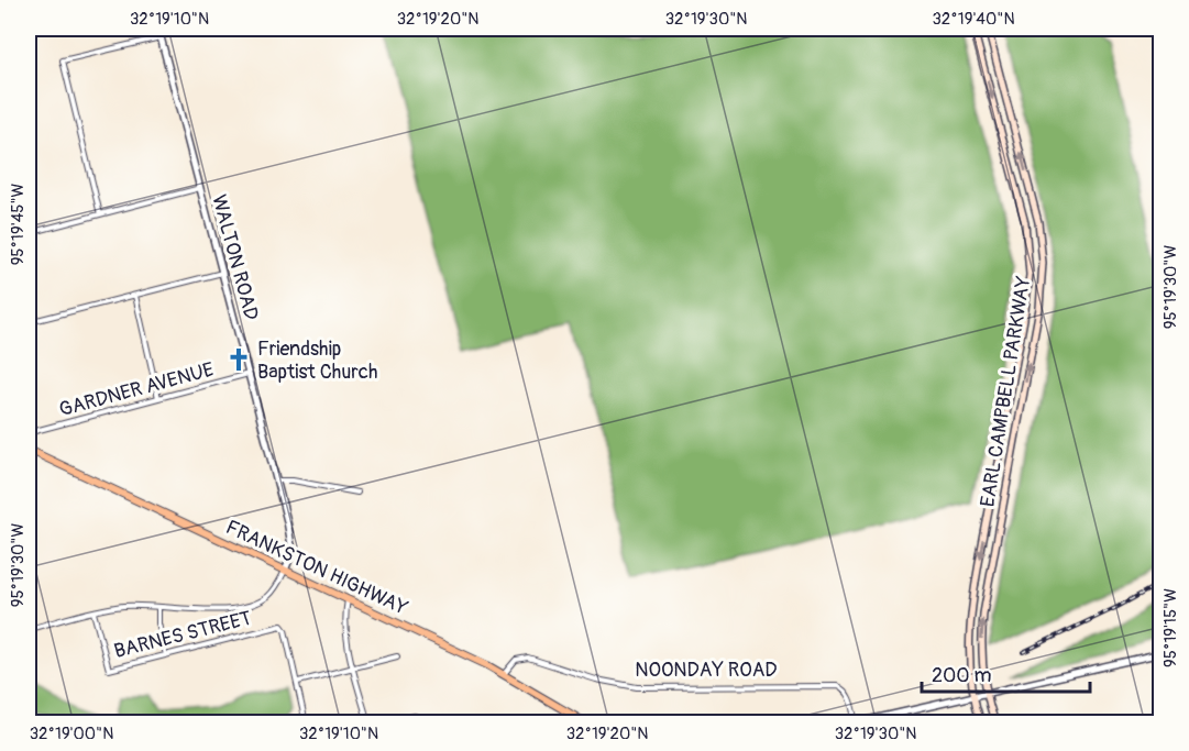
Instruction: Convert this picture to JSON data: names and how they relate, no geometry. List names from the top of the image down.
{
  "streets": {
    "main road": ["EARL CAMPBELL PARKWAY", "FRANKSTON HIGHWAY"],
    "street": [
      "WALTON ROAD",
      "GARDNER AVENUE",
      "BARNES STREET",
      "NOONDAY ROAD"
    ]
  },
  "crossings": [
    ["WALTON ROAD", "GARDNER AVENUE"],
    ["WALTON ROAD", "FRANKSTON HIGHWAY"],
    ["EARL CAMPBELL PARKWAY", "NOONDAY ROAD"],
    ["FRANKSTON HIGHWAY", "NOONDAY ROAD"]
  ],
  "places": {
    "church": ["Friendship Baptist Church"]
  },
  "scale_bar": "200 m",
  "coordinates": [
    "32°19'10\"N",
    "32°19'20\"N",
    "32°19'30\"N",
    "32°19'40\"N",
    "95°19'45\"W",
    "95°19'30\"W",
    "95°19'15\"W",
    "32°19'00\"N"
  ]
}
